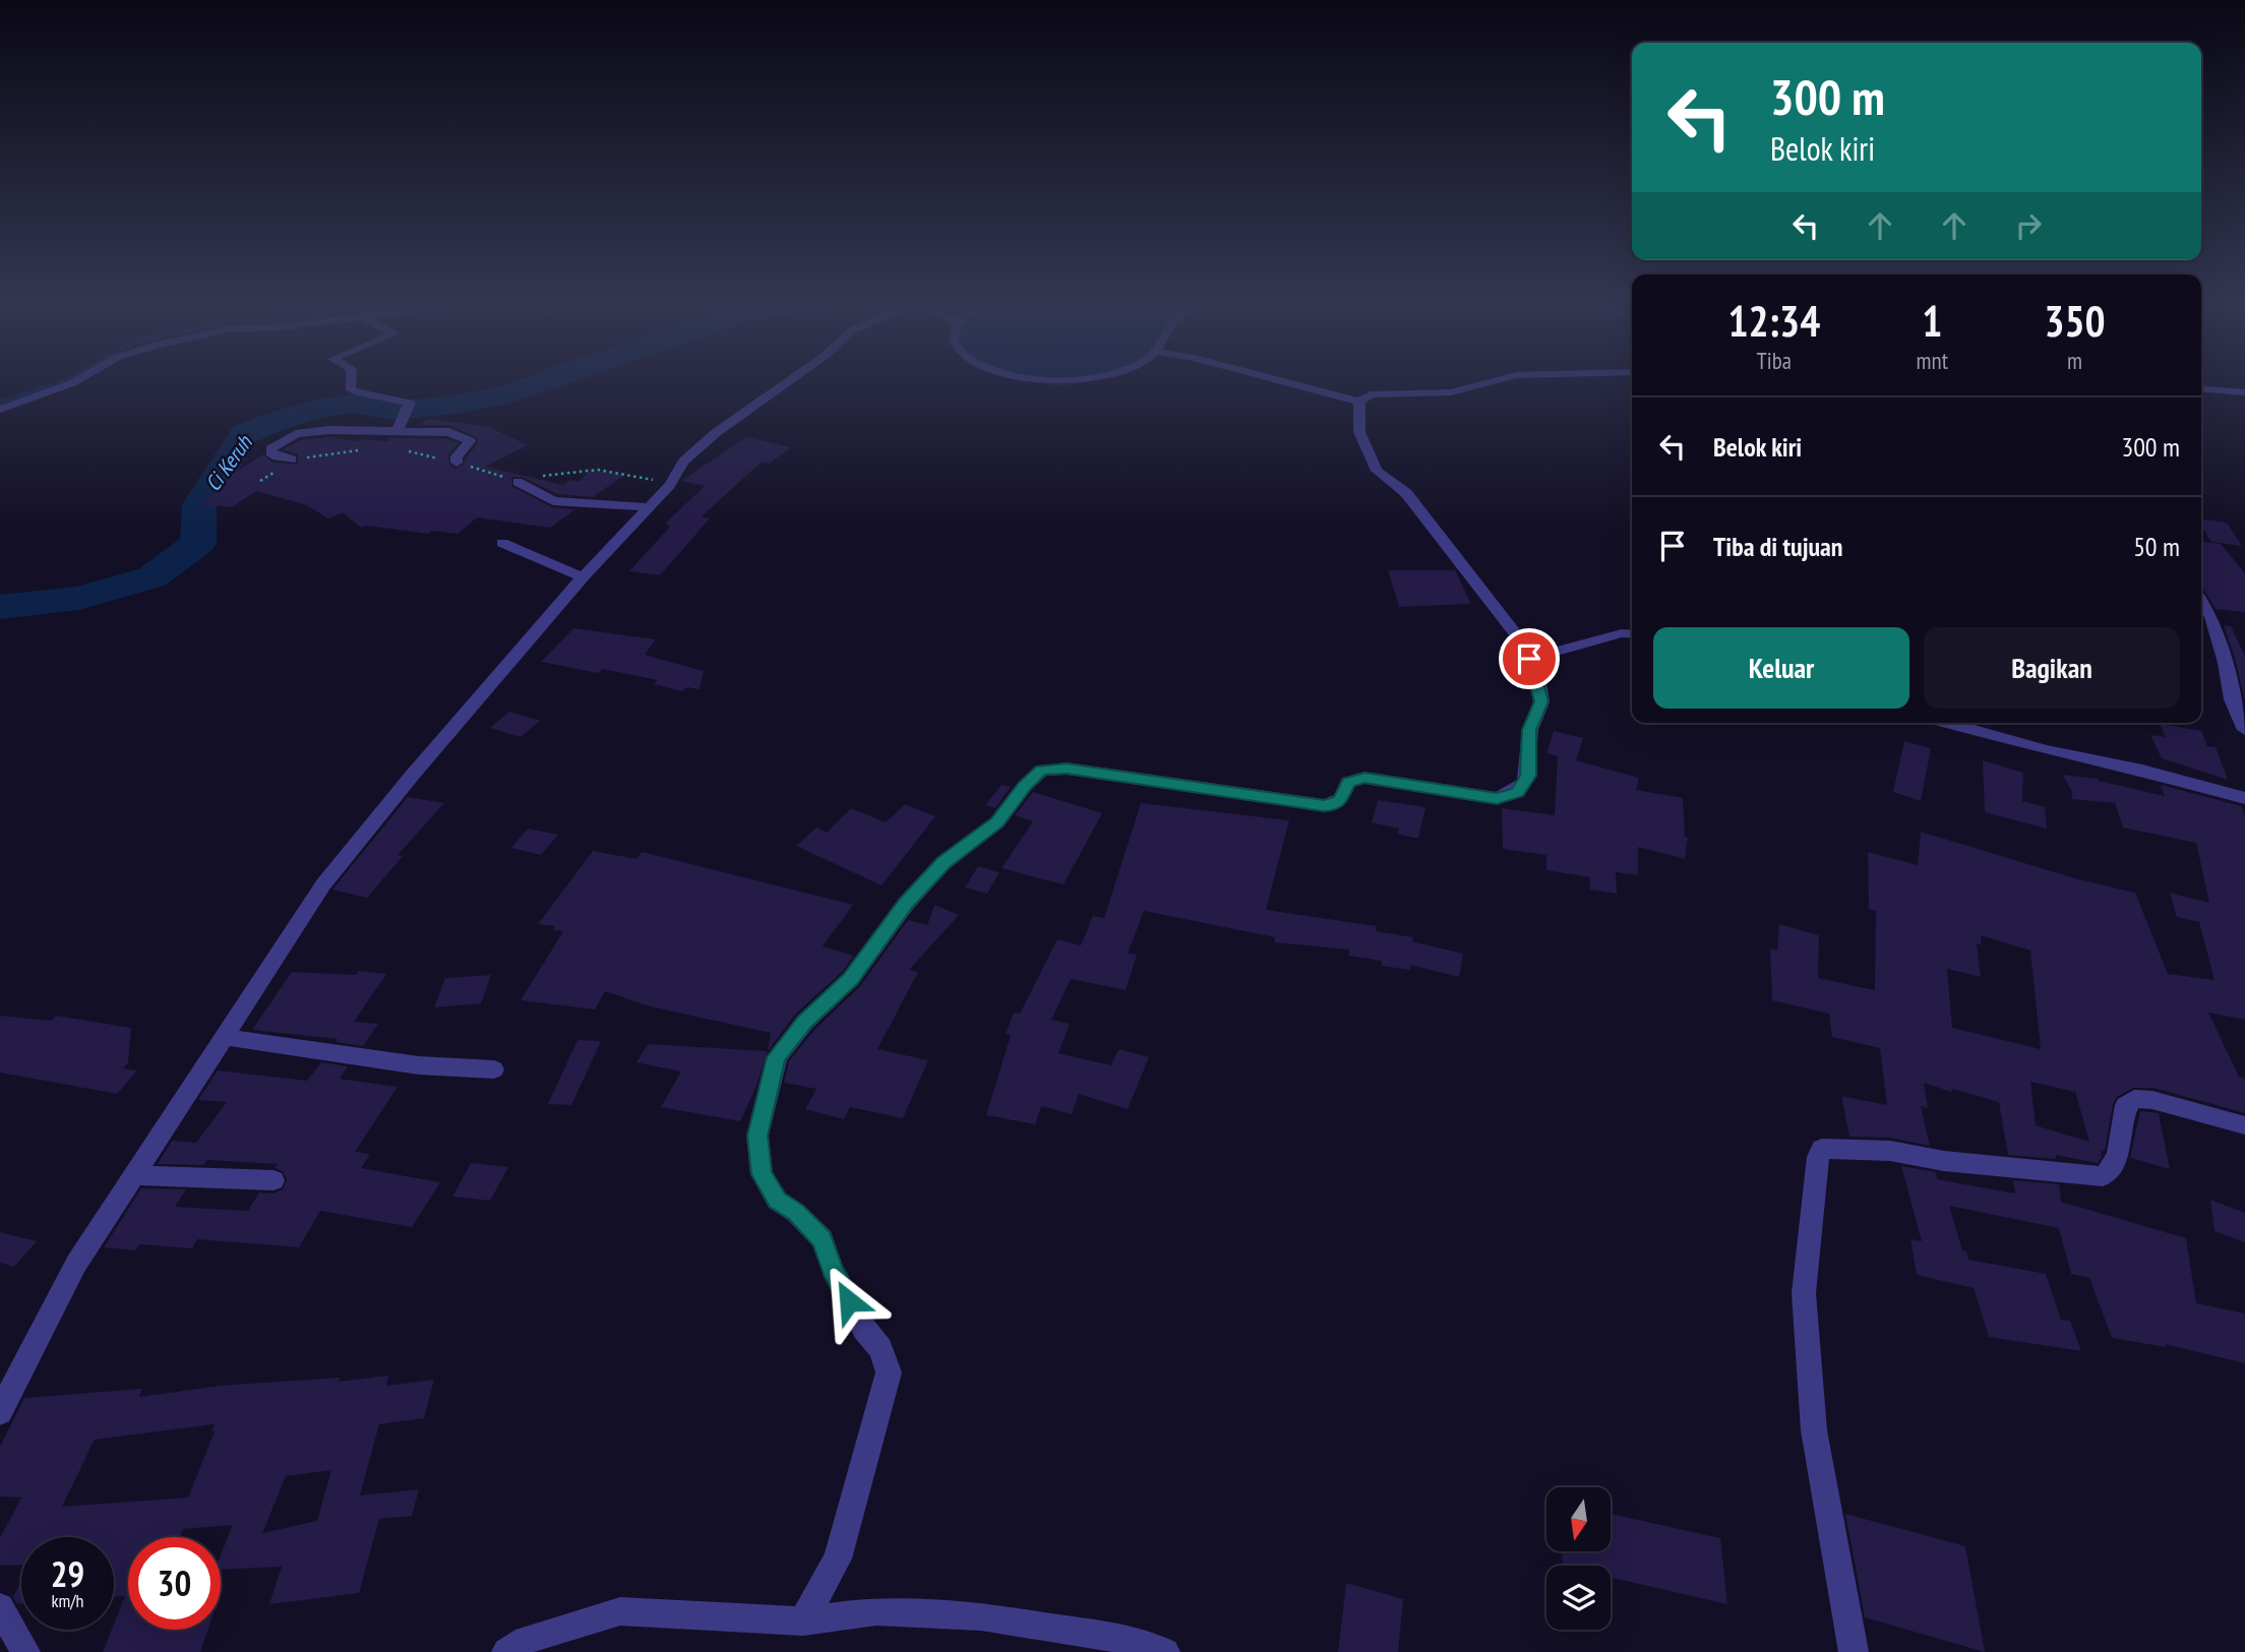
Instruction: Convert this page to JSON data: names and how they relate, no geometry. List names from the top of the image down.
{
  "water": ["Ci Keruh"],
  "north": "bottom",
  "page": {
    "turn": ["300 m", "Belok kiri"],
    "eta": [
      "12:34",
      "Tiba",
      "1",
      "mnt",
      "350",
      "m"
    ],
    "list": [
      {
        "name": "Belok kiri",
        "value": "300 m"
      },
      {
        "name": "Tiba di tujuan",
        "value": "50 m"
      }
    ],
    "buttons": ["Keluar", "Bagikan"],
    "speed": "29 km/h",
    "limit": "30"
  }
}
